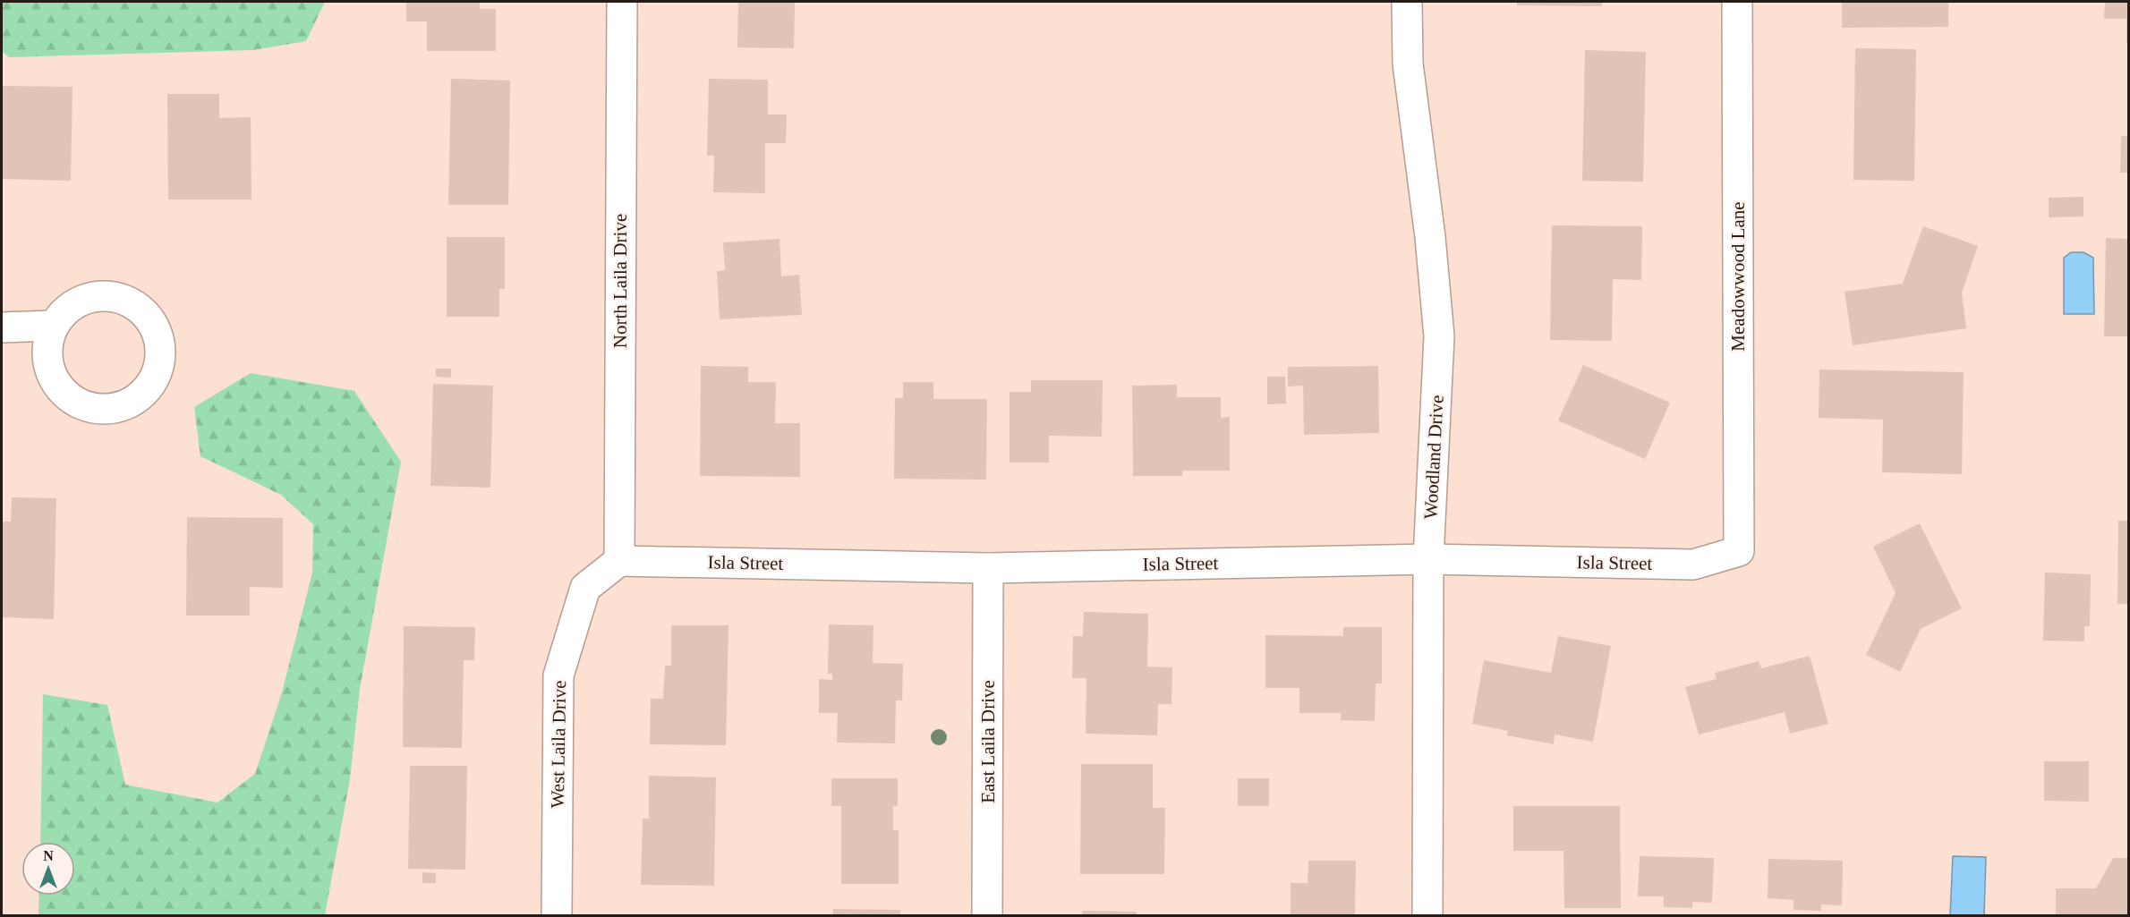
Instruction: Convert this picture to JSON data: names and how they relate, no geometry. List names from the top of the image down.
{
  "streets": {
    "street": [
      "Meadowwood Lane",
      "North Laila Drive",
      "Woodland Drive",
      "Isla Street",
      "East Laila Drive",
      "West Laila Drive"
    ]
  },
  "crossings": [
    ["Meadowwood Lane", "Isla Street"],
    ["North Laila Drive", "Isla Street"],
    ["North Laila Drive", "West Laila Drive"],
    ["Woodland Drive", "Isla Street"],
    ["Isla Street", "East Laila Drive"],
    ["Isla Street", "West Laila Drive"]
  ],
  "north": "top"
}
